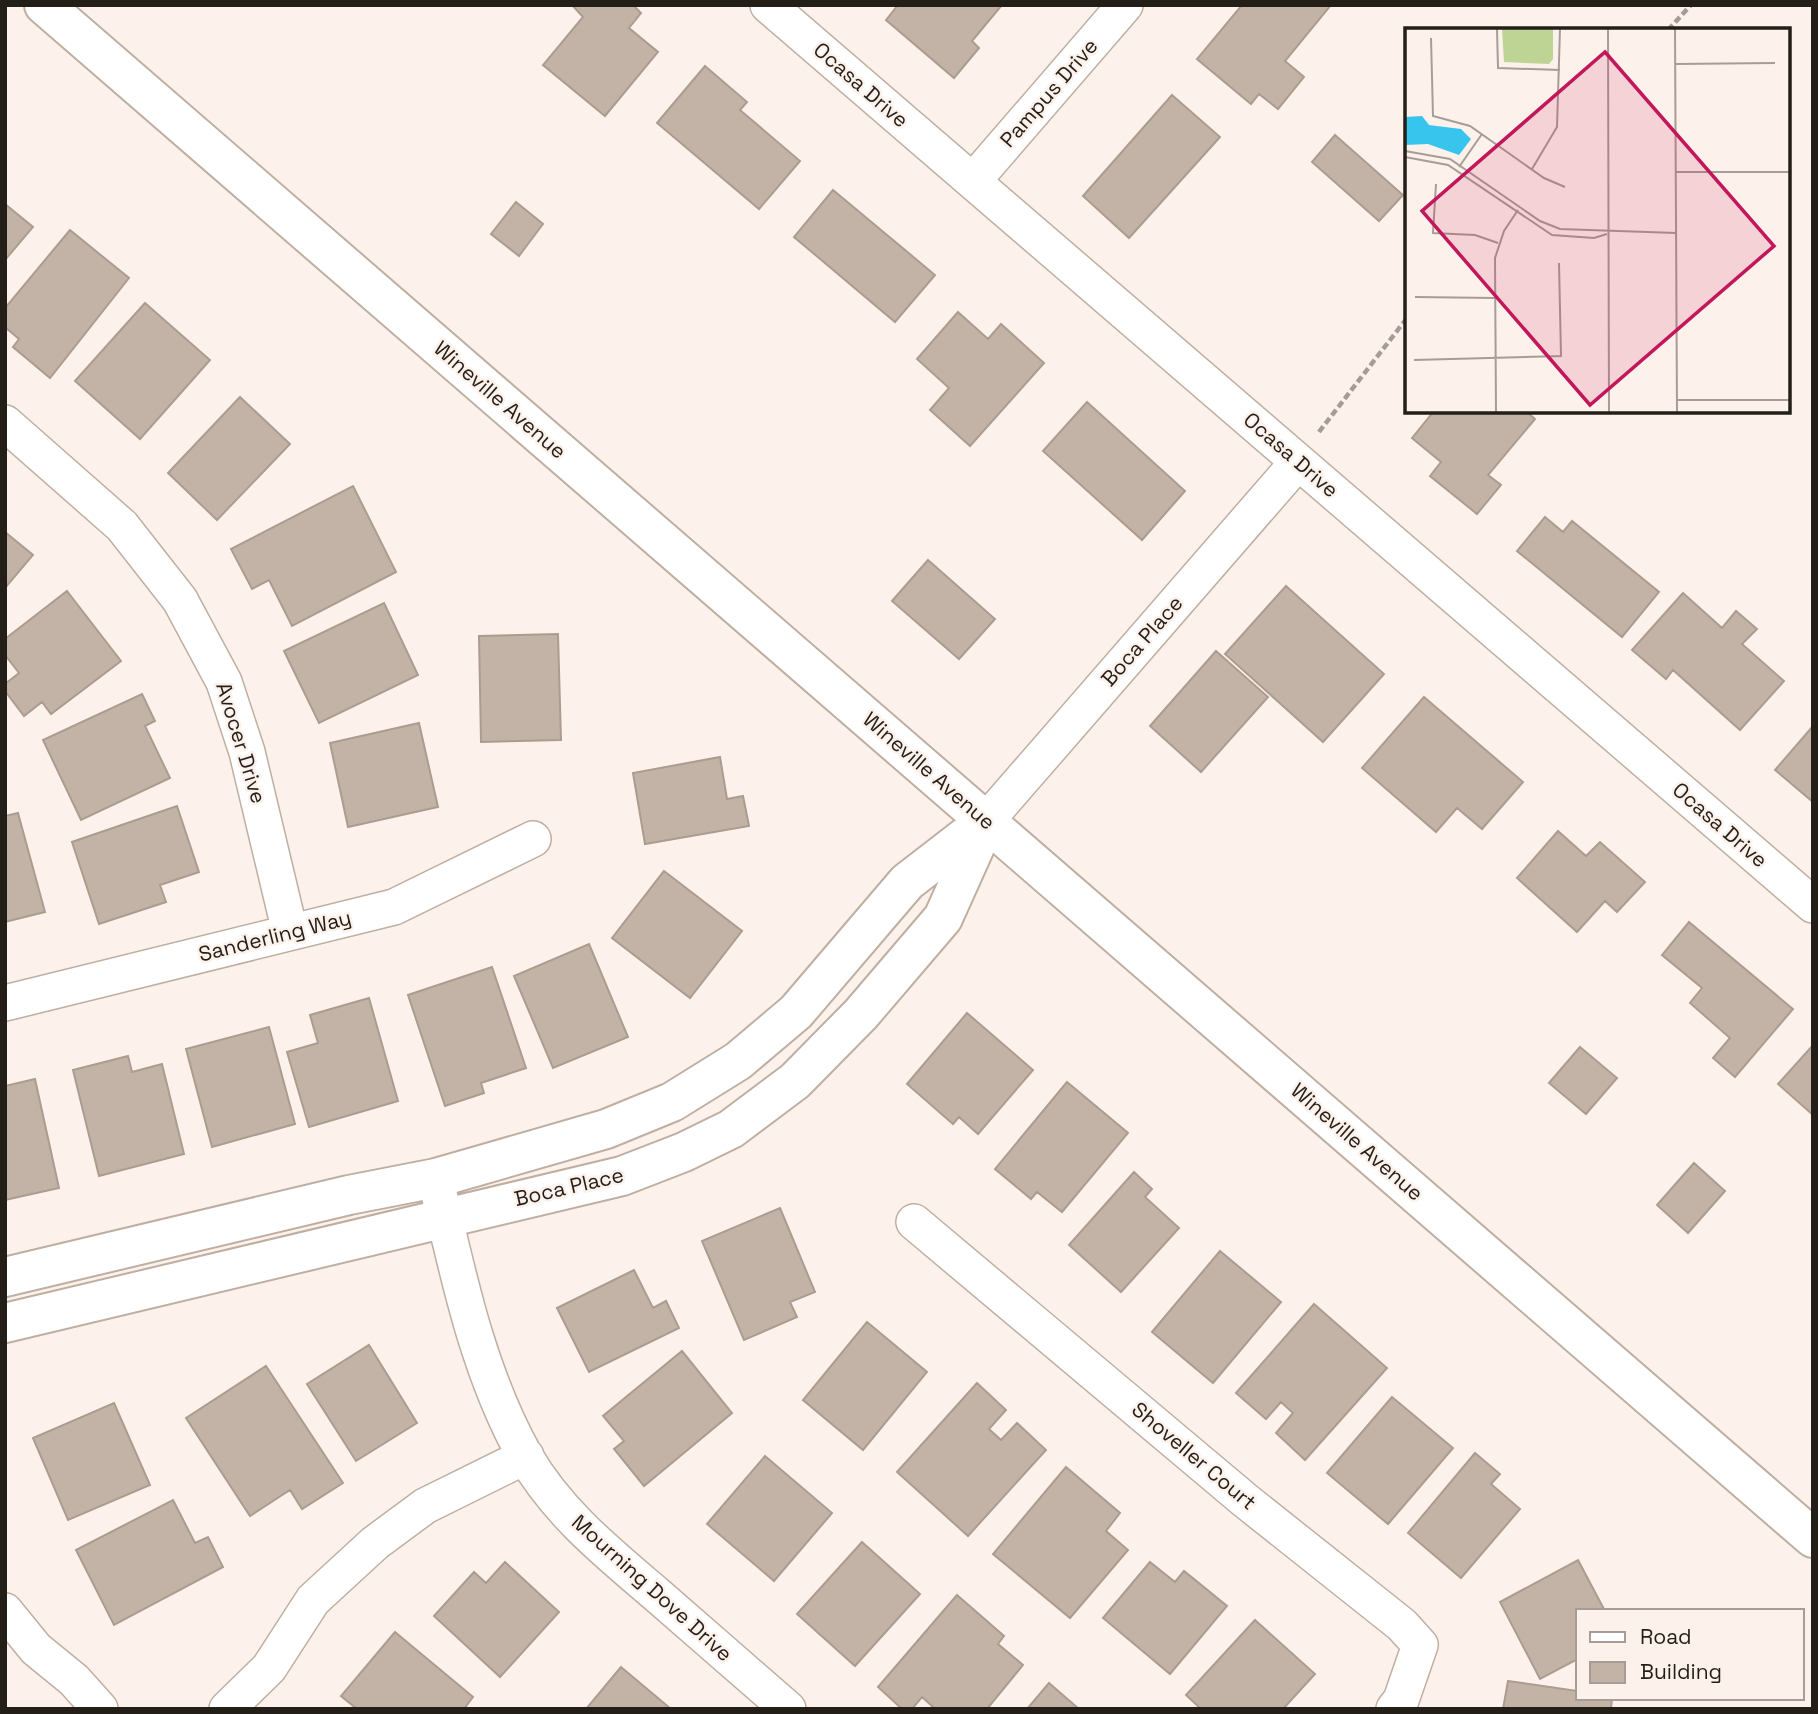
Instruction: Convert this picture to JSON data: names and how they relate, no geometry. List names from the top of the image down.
{
  "streets": {
    "main road": ["Wineville Avenue", "Boca Place"],
    "street": [
      "Ocasa Drive",
      "Pampus Drive",
      "Avocer Drive",
      "Sanderling Way",
      "Shoveller Court",
      "Mourning Dove Drive"
    ]
  },
  "crossings": [
    ["Ocasa Drive", "Pampus Drive"],
    ["Ocasa Drive", "Boca Place"],
    ["Wineville Avenue", "Boca Place"],
    ["Boca Place", "Mourning Dove Drive"],
    ["Avocer Drive", "Sanderling Way"]
  ],
  "legend": ["Road", "Building"]
}
